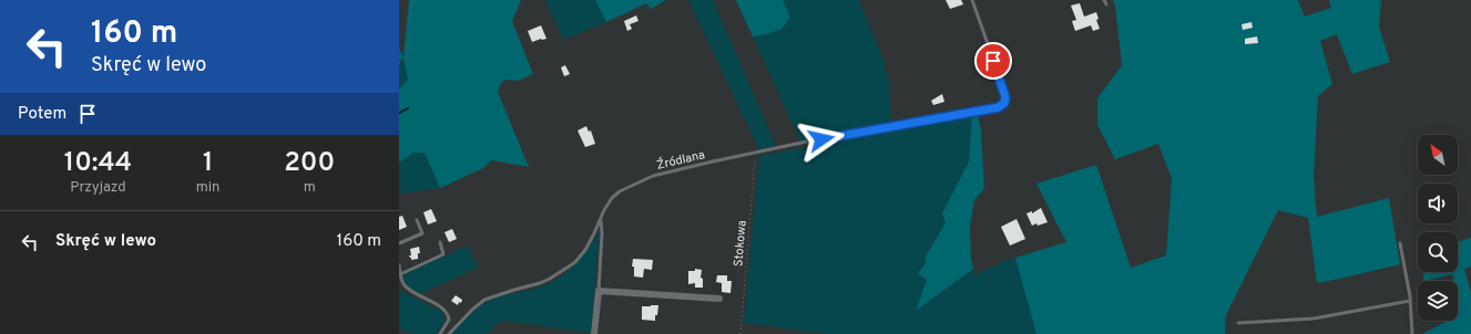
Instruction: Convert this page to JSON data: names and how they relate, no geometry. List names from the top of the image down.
{
  "streets": {
    "lane": ["Źródlana"],
    "path": ["Stokowa"]
  },
  "crossings": [
    ["Źródlana", "Stokowa"]
  ],
  "north": "top left",
  "page": {
    "turn": ["160 m", "Skręć w lewo"],
    "then": "Potem",
    "eta": [
      "10:44",
      "Przyjazd",
      "1",
      "min",
      "200",
      "m"
    ],
    "list": [
      {
        "name": "Skręć w lewo",
        "value": "160 m"
      }
    ]
  }
}
